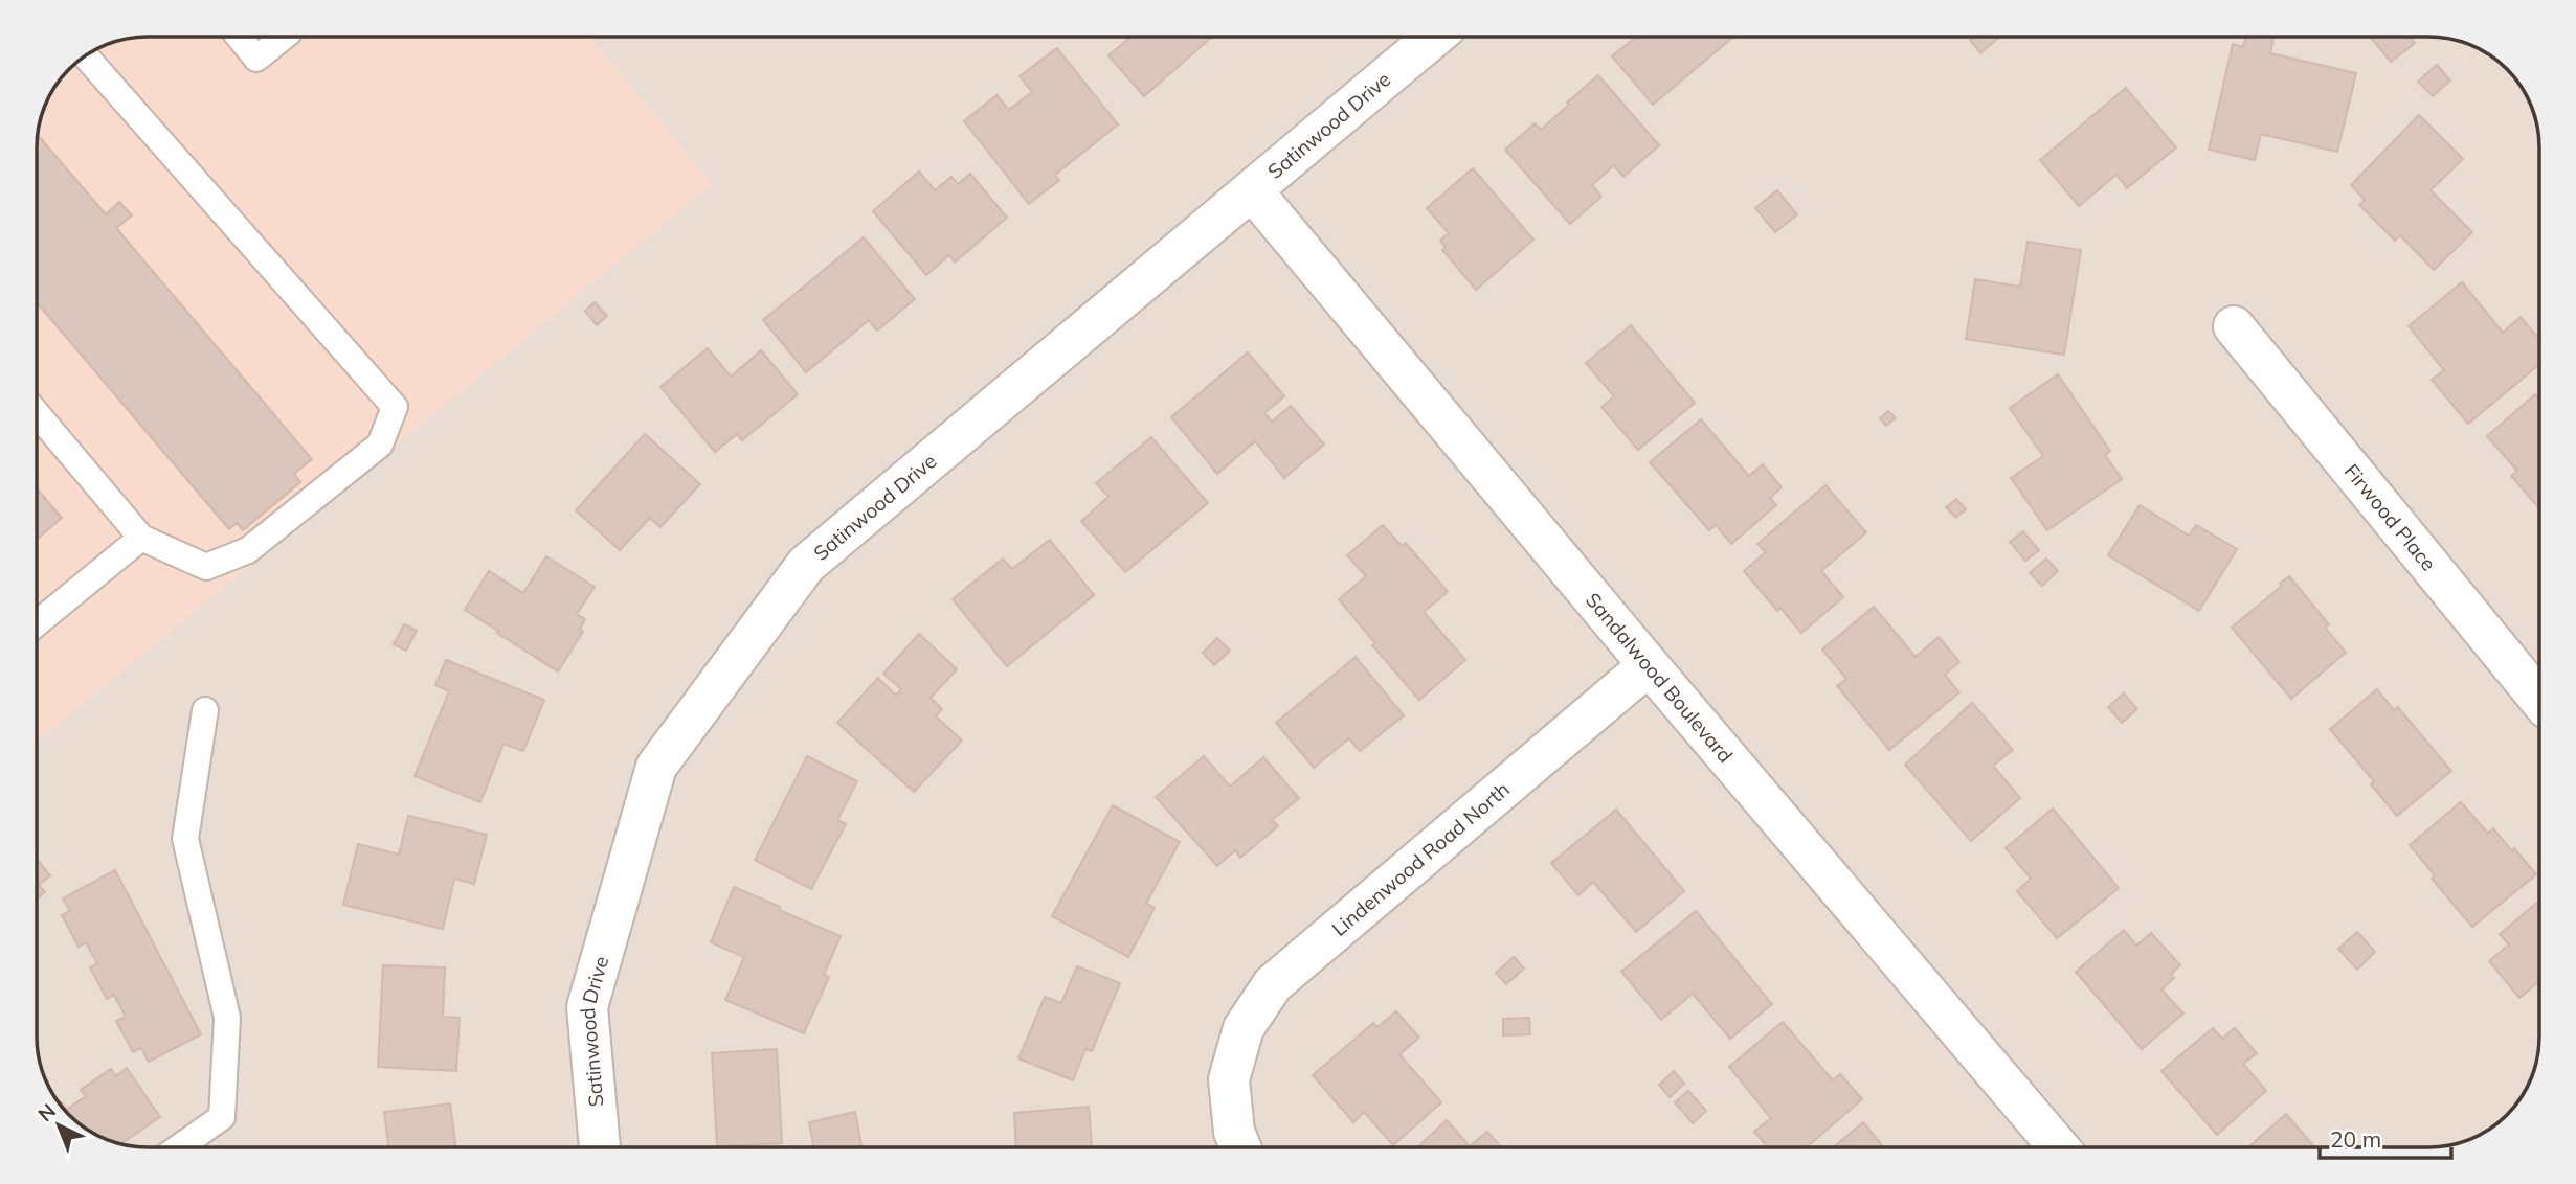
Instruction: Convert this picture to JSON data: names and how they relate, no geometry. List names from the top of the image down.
{
  "streets": {
    "street": [
      "Satinwood Drive",
      "Firwood Place",
      "Sandalwood Boulevard",
      "Lindenwood Road North"
    ]
  },
  "crossings": [
    ["Satinwood Drive", "Sandalwood Boulevard"],
    ["Sandalwood Boulevard", "Lindenwood Road North"]
  ],
  "scale_bar": "20 m",
  "north": "top left"
}
